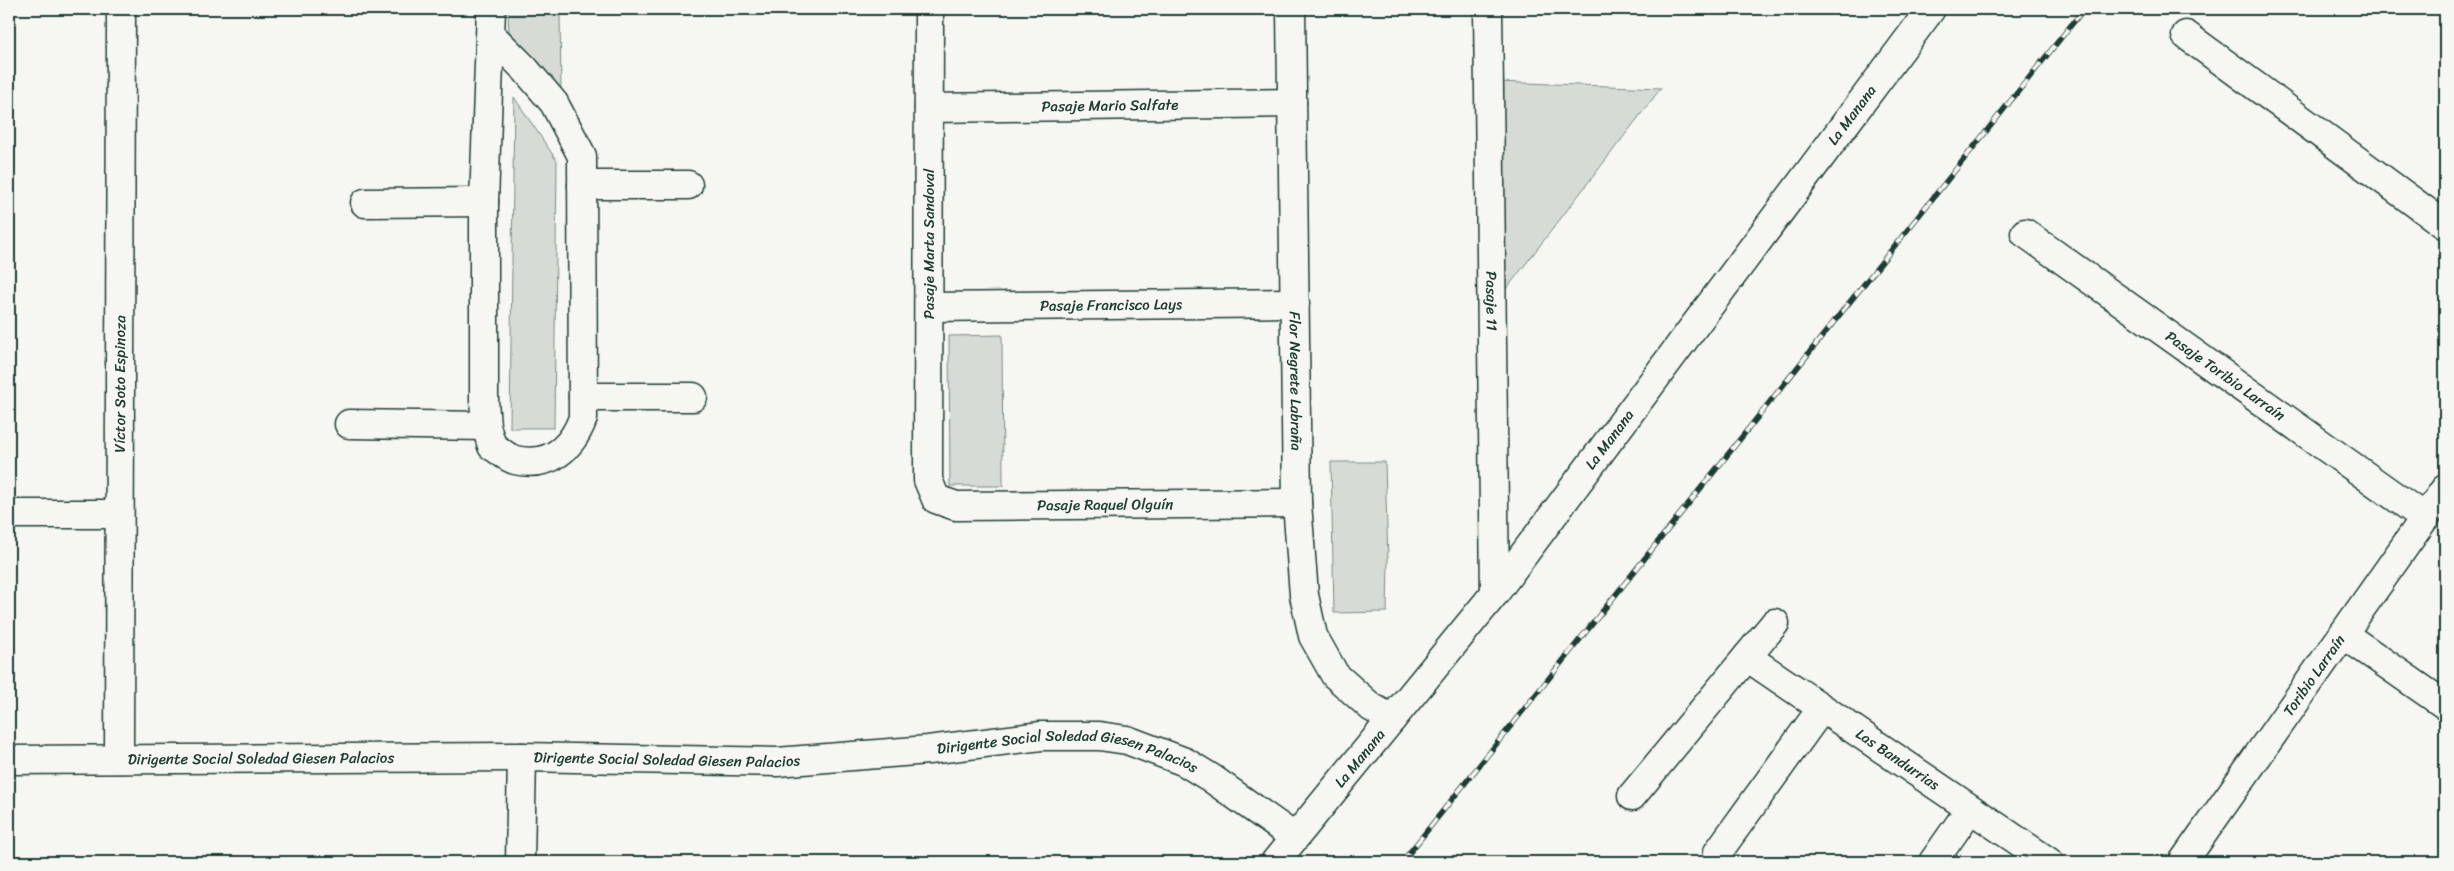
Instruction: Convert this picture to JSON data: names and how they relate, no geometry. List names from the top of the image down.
{
  "streets": {
    "street": [
      "Pasaje Mario Salfate",
      "La Manana",
      "Pasaje Marta Sandoval",
      "Pasaje 11",
      "Pasaje Francisco Lays",
      "Pasaje Toribio Larraín",
      "Flor Negrete Labraña",
      "Víctor Soto Espinoza",
      "Pasaje Raquel Olguín",
      "Toribio Larraín",
      "Dirigente Social Soledad Giesen Palacios",
      "Las Bandurrias"
    ]
  },
  "crossings": [
    ["Pasaje Mario Salfate", "Pasaje Marta Sandoval"],
    ["Pasaje Mario Salfate", "Flor Negrete Labraña"],
    ["La Manana", "Pasaje 11"],
    ["La Manana", "Flor Negrete Labraña"],
    ["La Manana", "Dirigente Social Soledad Giesen Palacios"],
    ["Pasaje Marta Sandoval", "Pasaje Francisco Lays"],
    ["Pasaje Marta Sandoval", "Pasaje Raquel Olguín"],
    ["Pasaje Francisco Lays", "Flor Negrete Labraña"],
    ["Pasaje Toribio Larraín", "Toribio Larraín"],
    ["Flor Negrete Labraña", "Pasaje Raquel Olguín"],
    ["Víctor Soto Espinoza", "Dirigente Social Soledad Giesen Palacios"]
  ]
}
